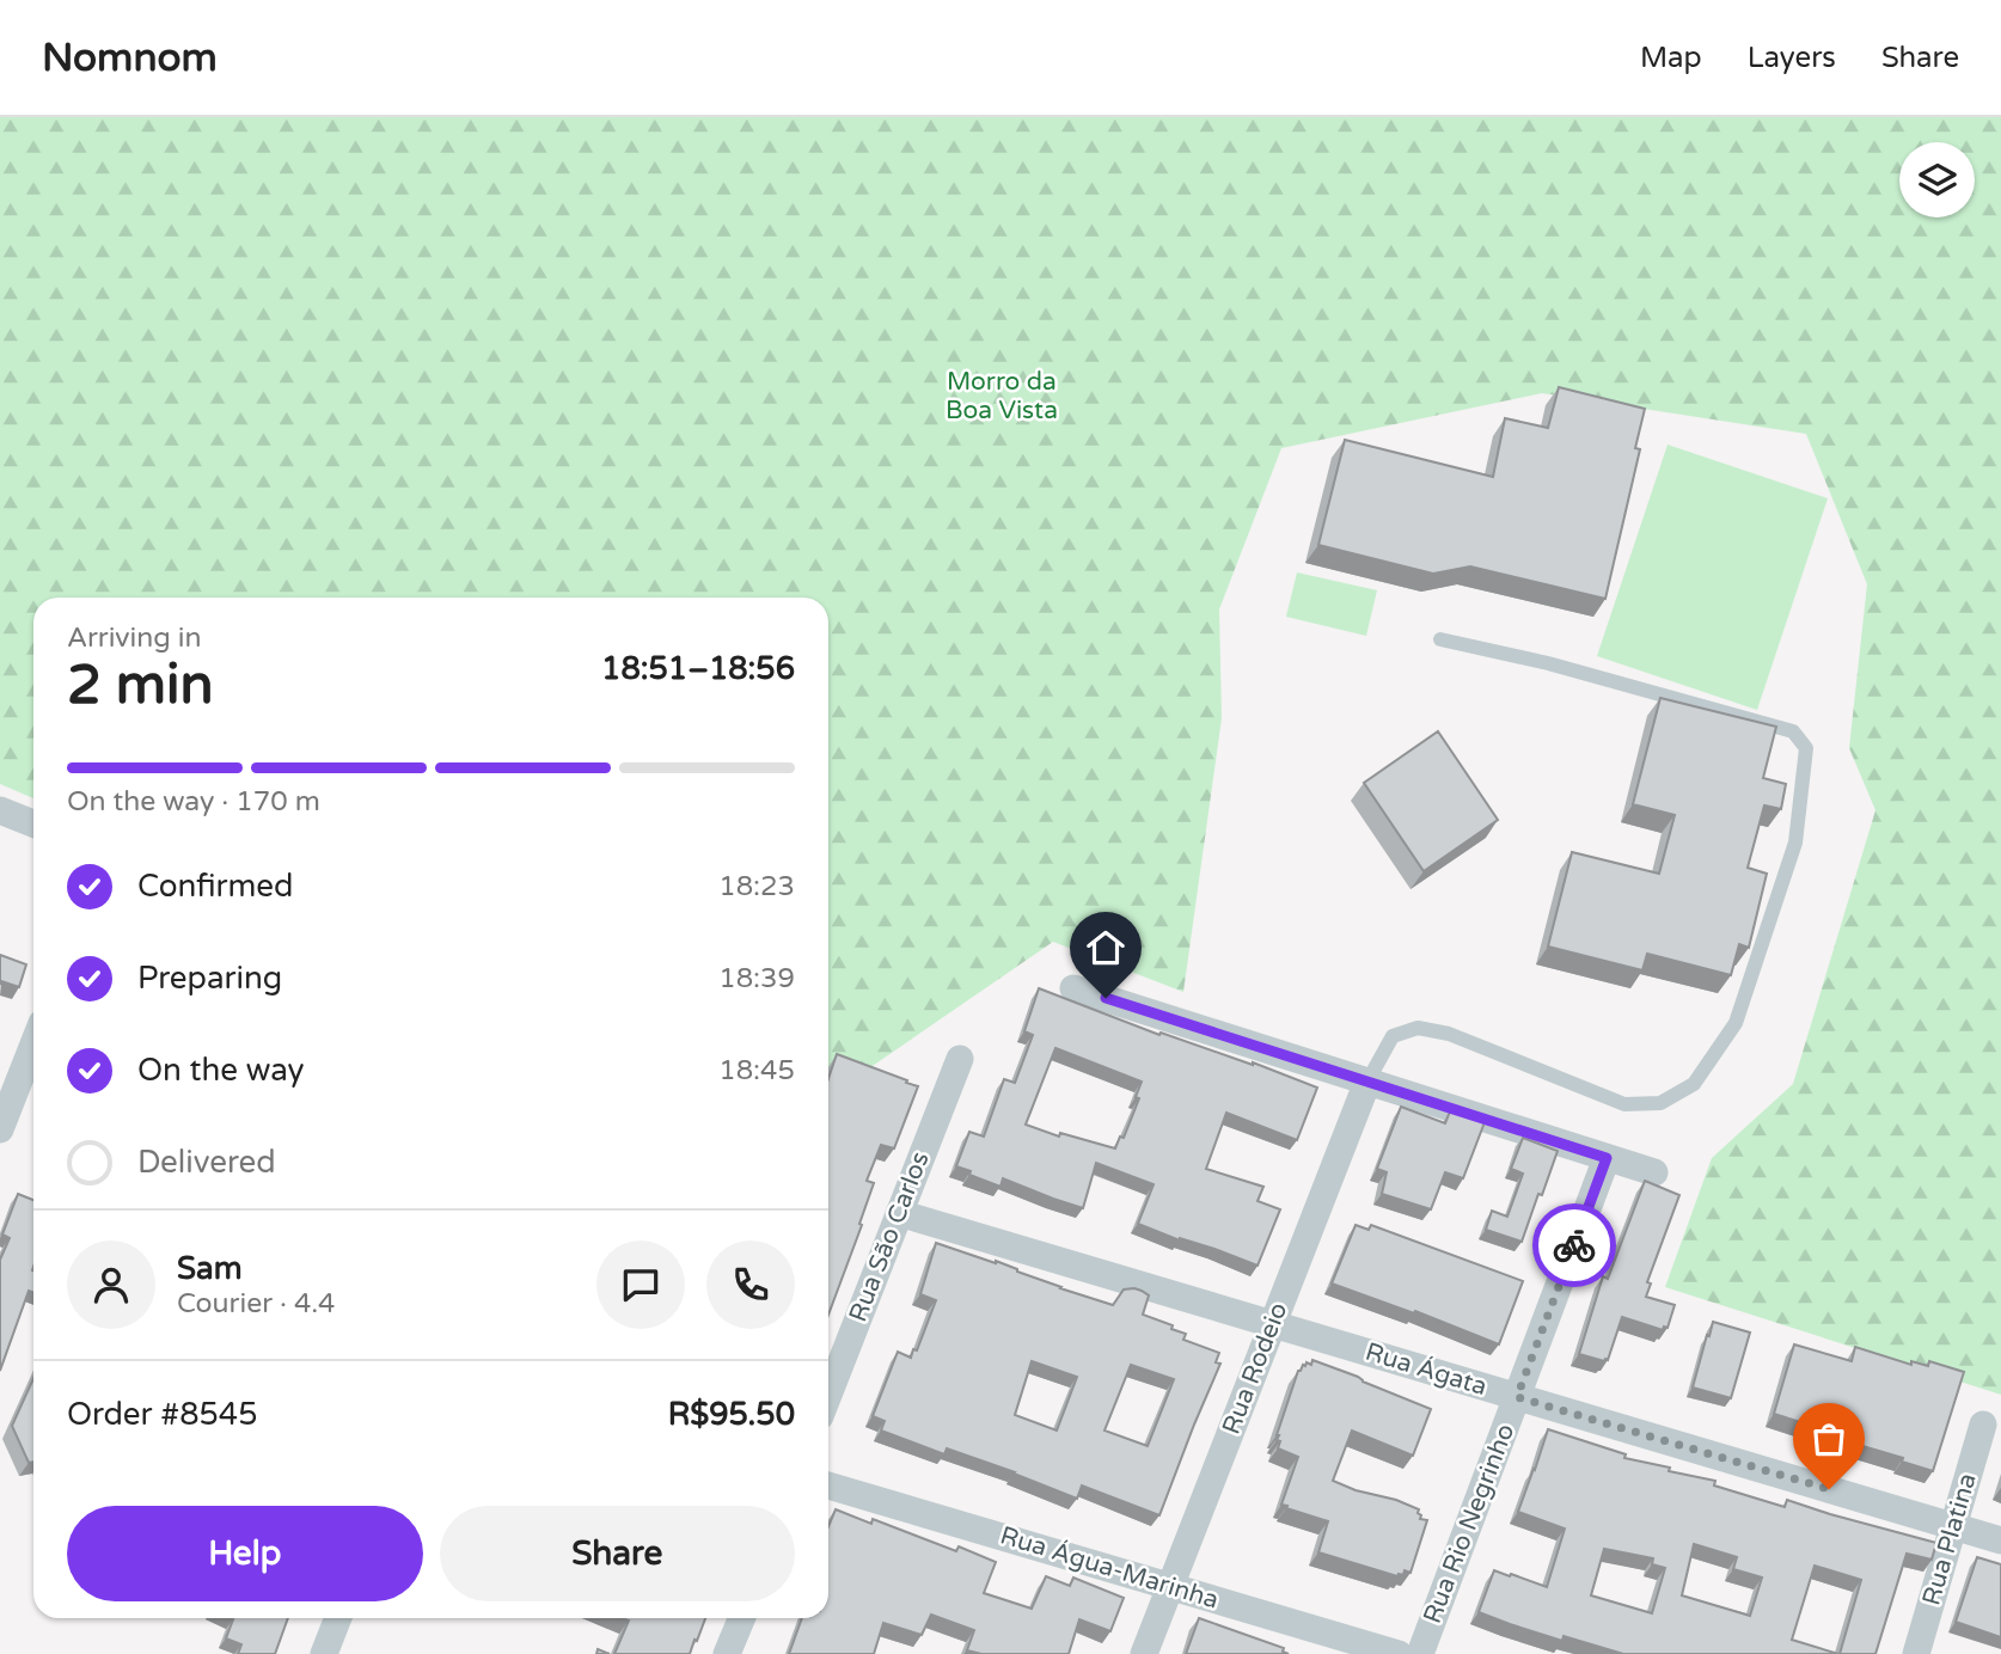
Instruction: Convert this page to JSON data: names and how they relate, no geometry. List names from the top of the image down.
{
  "streets": {
    "street": [
      "Rua São Carlos",
      "Rua Rodeio",
      "Rua Ágata",
      "Rua Rio Negrinho",
      "Rua Platina",
      "Rua Água-Marinha"
    ]
  },
  "crossings": [
    ["Rua São Carlos", "Rua Ágata"],
    ["Rua Rodeio", "Rua Ágata"],
    ["Rua Rodeio", "Rua Água-Marinha"],
    ["Rua Ágata", "Rua Rio Negrinho"],
    ["Rua Ágata", "Rua Platina"]
  ],
  "parks": ["Morro da Boa Vista"],
  "page": {
    "header": "Nomnom",
    "nav": ["Map", "Layers", "Share"],
    "heading": ["2 min", "Arriving in", "18:51–18:56"],
    "panel": [
      "Sam",
      "Courier · 4.4",
      "Order #8545",
      "R$95.50"
    ],
    "bar": "On the way · 170 m",
    "list": [
      ["Confirmed", "18:23"],
      ["Preparing", "18:39"],
      ["On the way", "18:45"],
      "Delivered"
    ],
    "buttons": ["Help", "Share"]
  }
}
